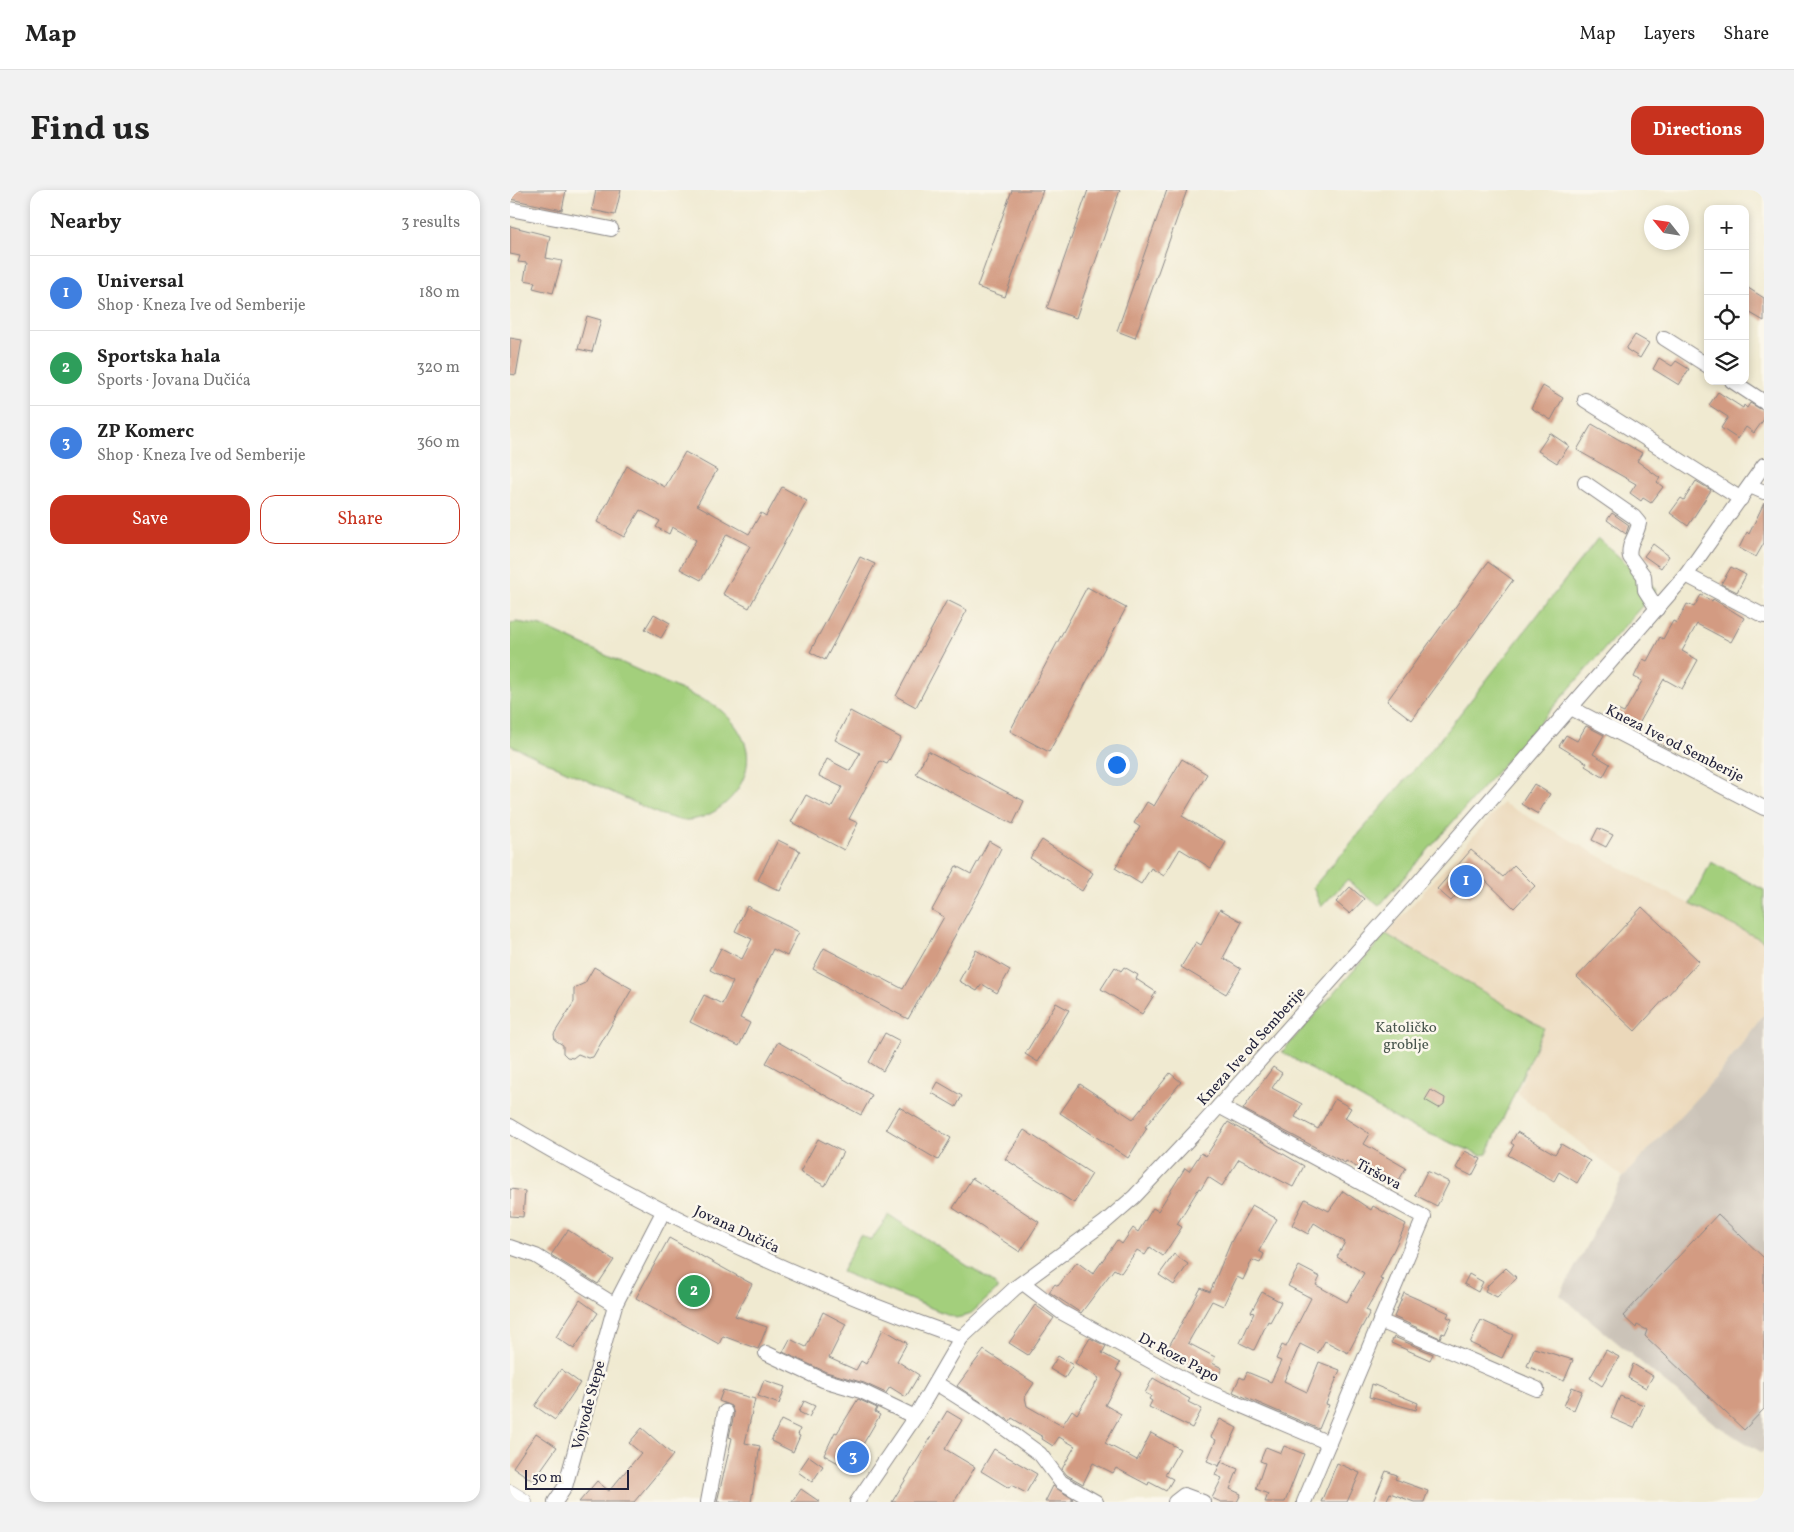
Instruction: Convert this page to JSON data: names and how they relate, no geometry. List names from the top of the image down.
{
  "streets": {
    "street": [
      "Kneza Ive od Semberije",
      "Tiršova",
      "Jovana Dučića",
      "Dr Roze Papo",
      "Vojvode Stepe"
    ]
  },
  "crossings": [
    ["Kneza Ive od Semberije", "Tiršova"],
    ["Kneza Ive od Semberije", "Jovana Dučića"],
    ["Kneza Ive od Semberije", "Dr Roze Papo"],
    ["Tiršova", "Dr Roze Papo"],
    ["Jovana Dučića", "Vojvode Stepe"]
  ],
  "parks": ["Katoličko groblje"],
  "scale_bar": "50 m",
  "north": "top left",
  "page": {
    "header": "Map",
    "nav": ["Map", "Layers", "Share"],
    "title": "Find us",
    "buttons": [
      "Directions",
      ["Save", "Share"]
    ],
    "heading": ["Nearby", "3 results"],
    "map_buttons": ["+", "−"],
    "list": [
      {
        "mark": "1",
        "name": "Universal",
        "note": "Shop · Kneza Ive od Semberije",
        "value": "180 m"
      },
      {
        "mark": "2",
        "name": "Sportska hala",
        "note": "Sports · Jovana Dučića",
        "value": "320 m"
      },
      {
        "mark": "3",
        "name": "ZP Komerc",
        "note": "Shop · Kneza Ive od Semberije",
        "value": "360 m"
      }
    ],
    "pins": ["1", "2", "3"],
    "scale": "50 m"
  }
}
